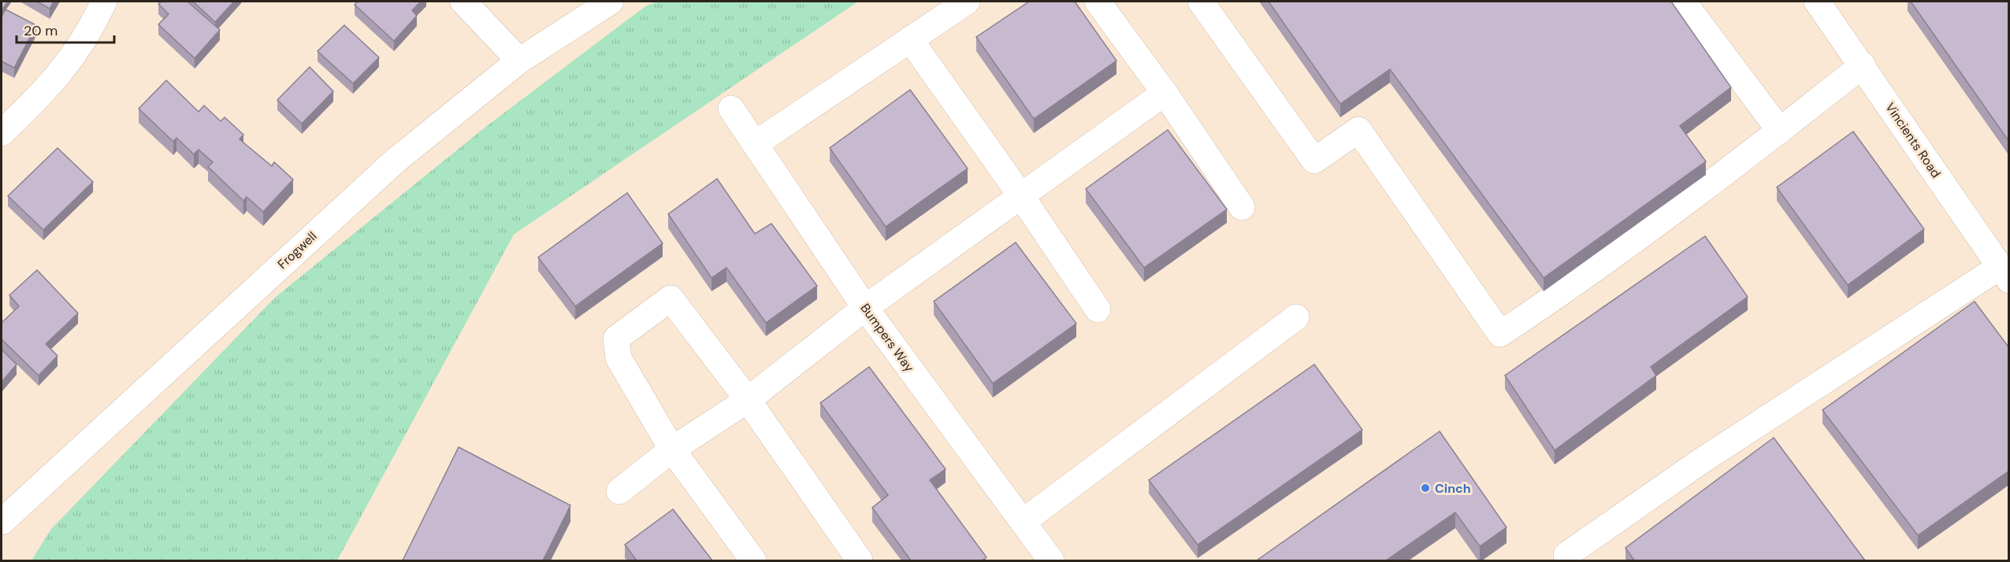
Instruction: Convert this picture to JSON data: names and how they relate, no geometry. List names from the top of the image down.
{
  "streets": {
    "street": ["Vincients Road", "Frogwell", "Bumpers Way"]
  },
  "places": ["Cinch"],
  "scale_bar": "20 m"
}
